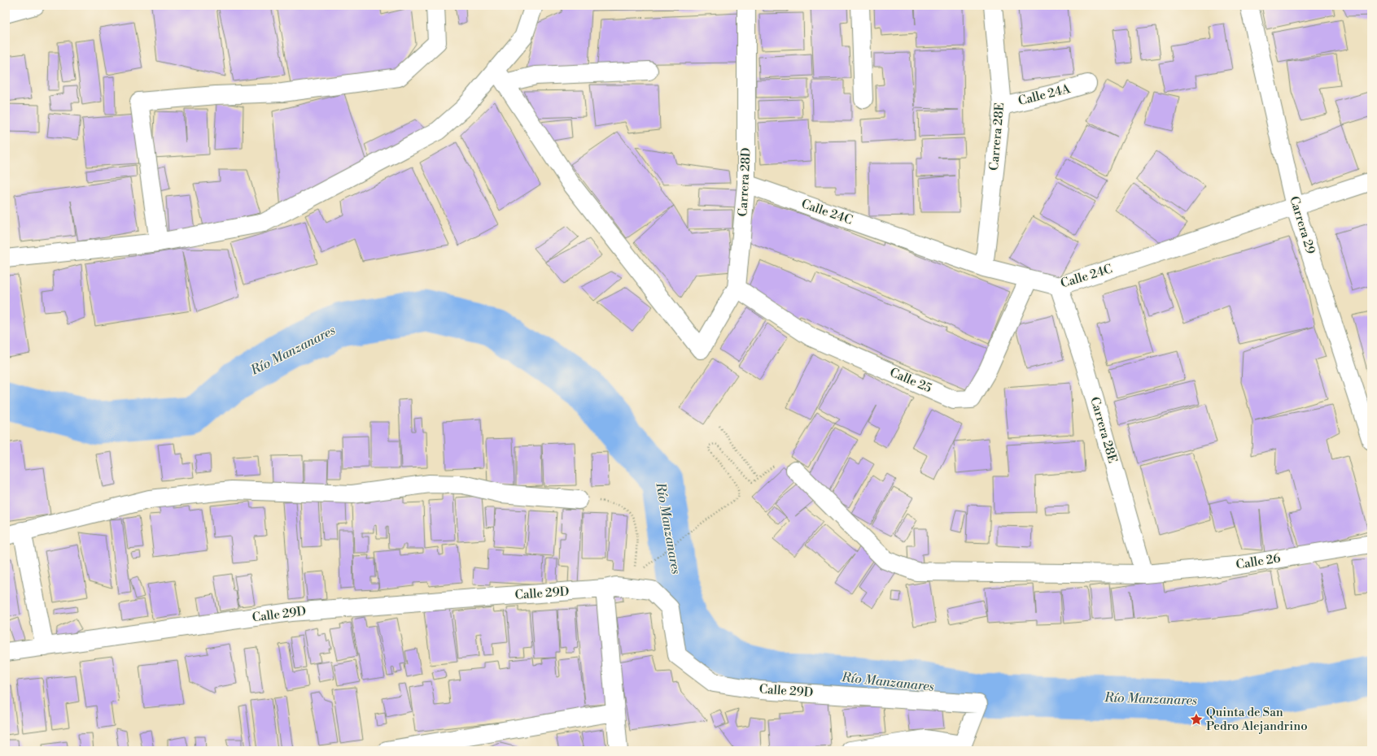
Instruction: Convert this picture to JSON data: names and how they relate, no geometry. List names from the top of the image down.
{
  "streets": {
    "street": [
      "Calle 24A",
      "Carrera 28E",
      "Carrera 28D",
      "Calle 24C",
      "Carrera 29",
      "Calle 25",
      "Calle 26",
      "Calle 29D"
    ]
  },
  "crossings": [
    ["Calle 24A", "Carrera 28E"],
    ["Carrera 28E", "Calle 24C"],
    ["Carrera 28E", "Calle 26"],
    ["Carrera 28D", "Calle 24C"],
    ["Carrera 28D", "Calle 25"],
    ["Calle 24C", "Carrera 29"],
    ["Calle 24C", "Calle 25"]
  ],
  "water": ["Río Manzanares"],
  "places": {
    "place": ["Quinta de San Pedro Alejandrino"]
  }
}
